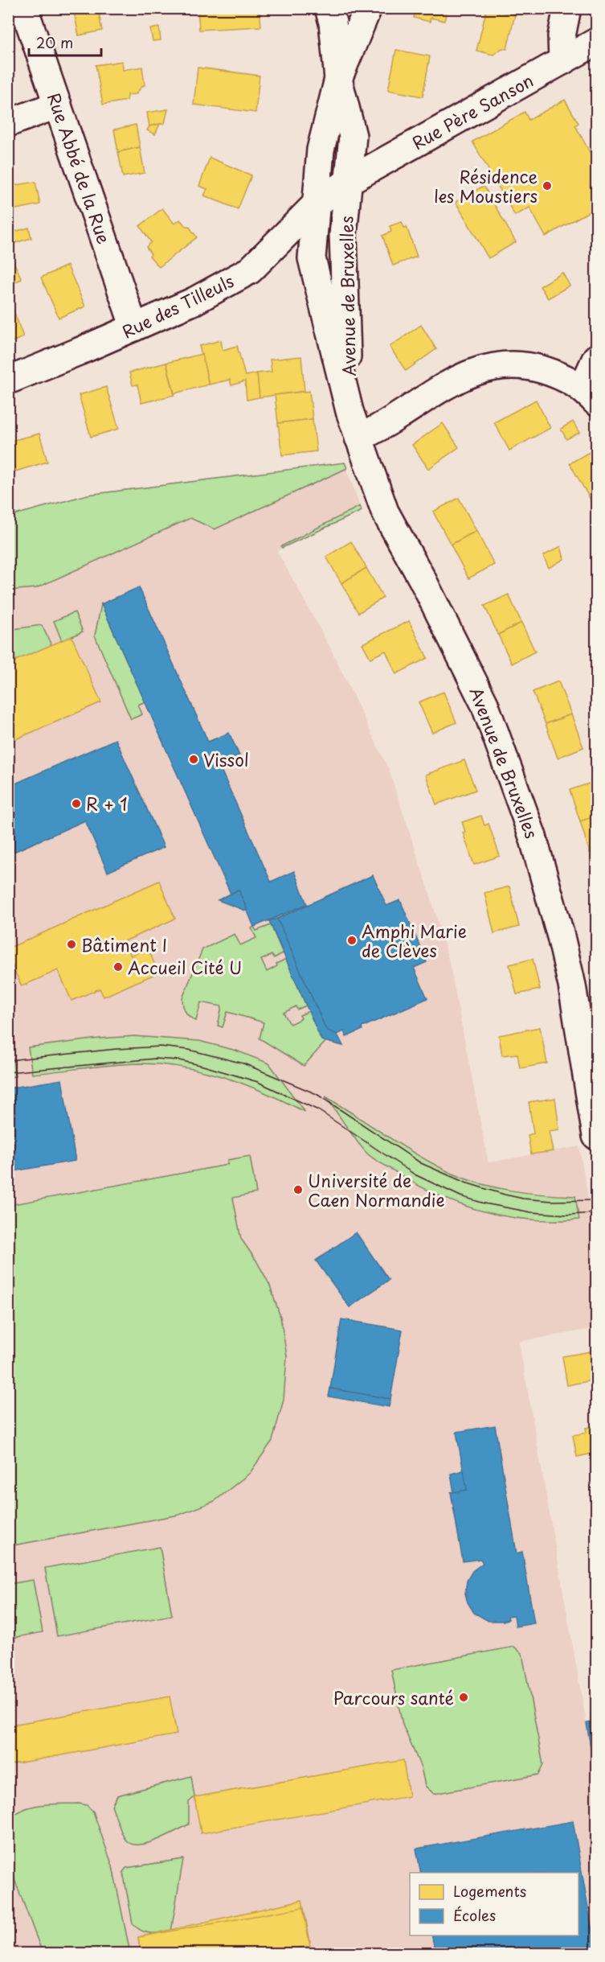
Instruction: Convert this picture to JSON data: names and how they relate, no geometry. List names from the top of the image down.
{
  "streets": {
    "street": [
      "Rue Père Sanson",
      "Rue Abbé de la Rue",
      "Avenue de Bruxelles",
      "Rue des Tilleuls"
    ]
  },
  "crossings": [
    ["Rue Père Sanson", "Avenue de Bruxelles"],
    ["Rue Père Sanson", "Rue des Tilleuls"],
    ["Rue Abbé de la Rue", "Rue des Tilleuls"],
    ["Avenue de Bruxelles", "Rue des Tilleuls"]
  ],
  "places": [
    "Résidence les Moustiers",
    "Vissol",
    "R + 1",
    "Amphi Marie de Clèves",
    "Bâtiment I",
    "Accueil Cité U",
    "Université de Caen Normandie",
    "Parcours santé"
  ],
  "legend": ["Logements", "Écoles"],
  "scale_bar": "20 m"
}
